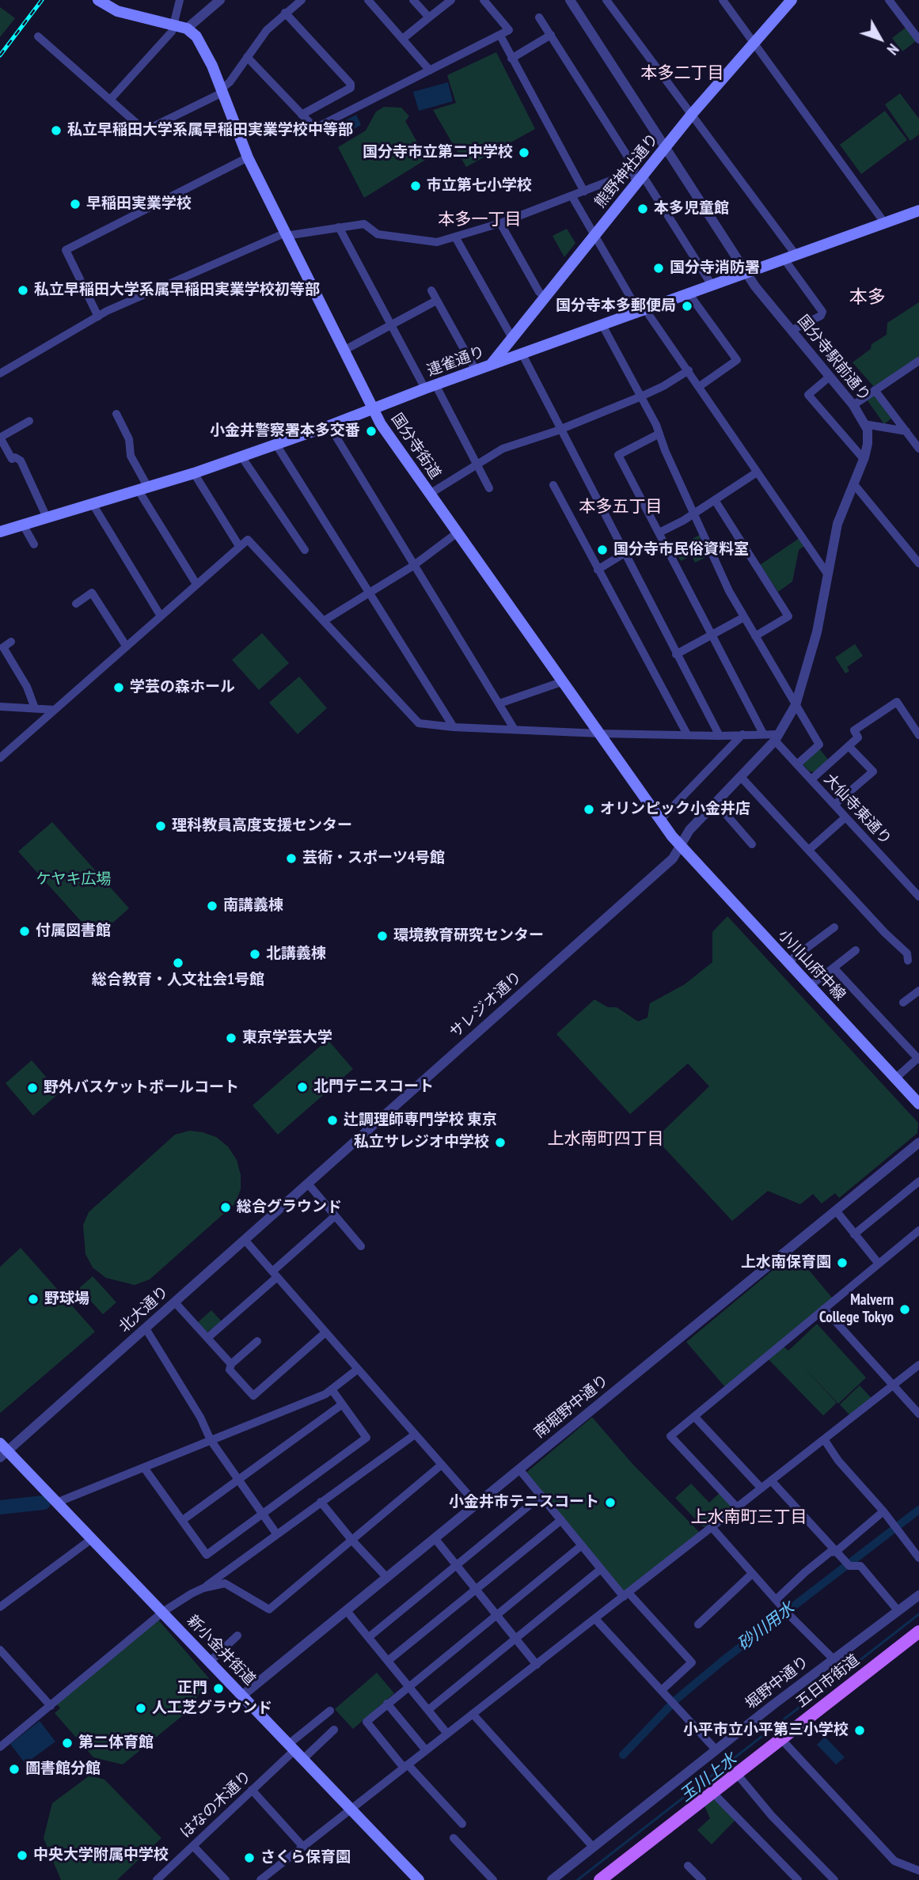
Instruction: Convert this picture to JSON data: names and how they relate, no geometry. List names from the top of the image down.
{
  "streets": {
    "main road": [
      "熊野神社通り",
      "連雀通り",
      "国分寺街道",
      "小川山府中線",
      "新小金井街道",
      "五日市街道"
    ],
    "street": [
      "国分寺駅前通り",
      "大仙寺東通り",
      "サレジオ通り",
      "北大通り",
      "南堀野中通り",
      "堀野中通り",
      "はなの木通り"
    ]
  },
  "crossings": [
    ["熊野神社通り", "国分寺駅前通り"],
    ["熊野神社通り", "連雀通り"],
    ["国分寺駅前通り", "連雀通り"],
    ["国分寺駅前通り", "国分寺街道"],
    ["国分寺駅前通り", "大仙寺東通り"],
    ["国分寺駅前通り", "小川山府中線"],
    ["国分寺駅前通り", "サレジオ通り"],
    ["連雀通り", "国分寺街道"],
    ["国分寺街道", "小川山府中線"],
    ["国分寺街道", "サレジオ通り"],
    ["小川山府中線", "サレジオ通り"],
    ["サレジオ通り", "北大通り"],
    ["北大通り", "新小金井街道"],
    ["南堀野中通り", "新小金井街道"],
    ["新小金井街道", "はなの木通り"]
  ],
  "districts": [
    "本多二丁目",
    "本多一丁目",
    "本多",
    "本多五丁目",
    "上水南町四丁目",
    "上水南町三丁目"
  ],
  "water": ["砂川用水", "玉川上水"],
  "parks": ["ケヤキ広場"],
  "places": [
    "私立早稲田大学系属早稲田実業学校中等部",
    "国分寺市立第二中学校",
    "市立第七小学校",
    "早稲田実業学校",
    "本多児童館",
    "国分寺消防署",
    "私立早稲田大学系属早稲田実業学校初等部",
    "国分寺本多郵便局",
    "小金井警察署本多交番",
    "国分寺市民俗資料室",
    "学芸の森ホール",
    "オリンピック小金井店",
    "理科教員高度支援センター",
    "芸術・スポーツ4号館",
    "南講義棟",
    "付属図書館",
    "環境教育研究センター",
    "北講義棟",
    "総合教育・人文社会1号館",
    "東京学芸大学",
    "北門テニスコート",
    "野外バスケットボールコート",
    "辻調理師専門学校 東京",
    "私立サレジオ中学校",
    "総合グラウンド",
    "上水南保育園",
    "野球場",
    "Malvern College Tokyo",
    "小金井市テニスコート",
    "正門",
    "人工芝グラウンド",
    "小平市立小平第三小学校",
    "第二体育館",
    "圖書館分館",
    "中央大学附属中学校",
    "さくら保育園"
  ],
  "north": "bottom right"
}
